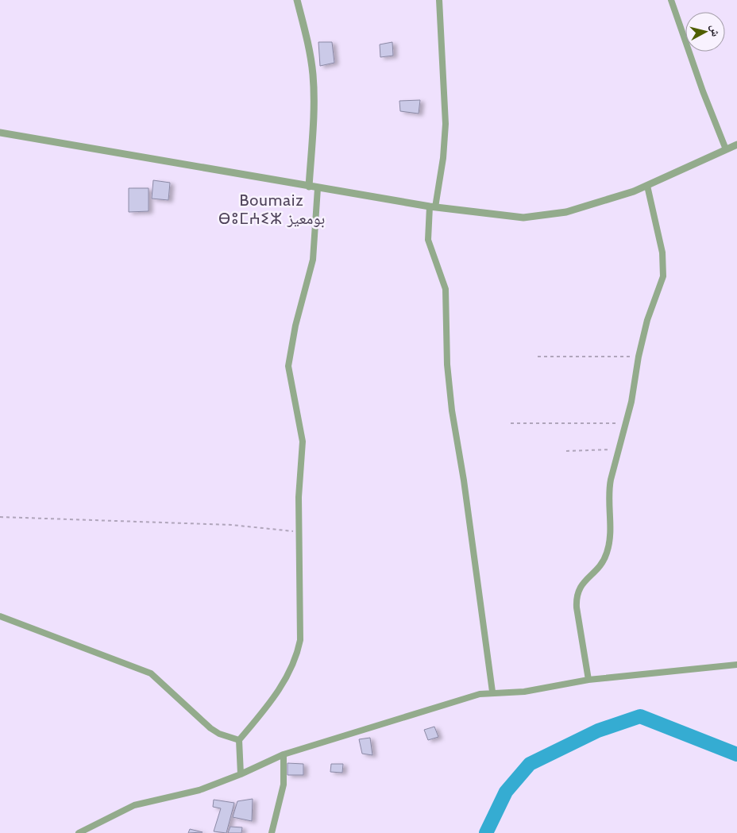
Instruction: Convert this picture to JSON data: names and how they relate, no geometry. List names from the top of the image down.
{
  "districts": ["Boumaiz ⴱⵓⵎⵄⵉⵣ بومعيز"],
  "north": "right"
}
